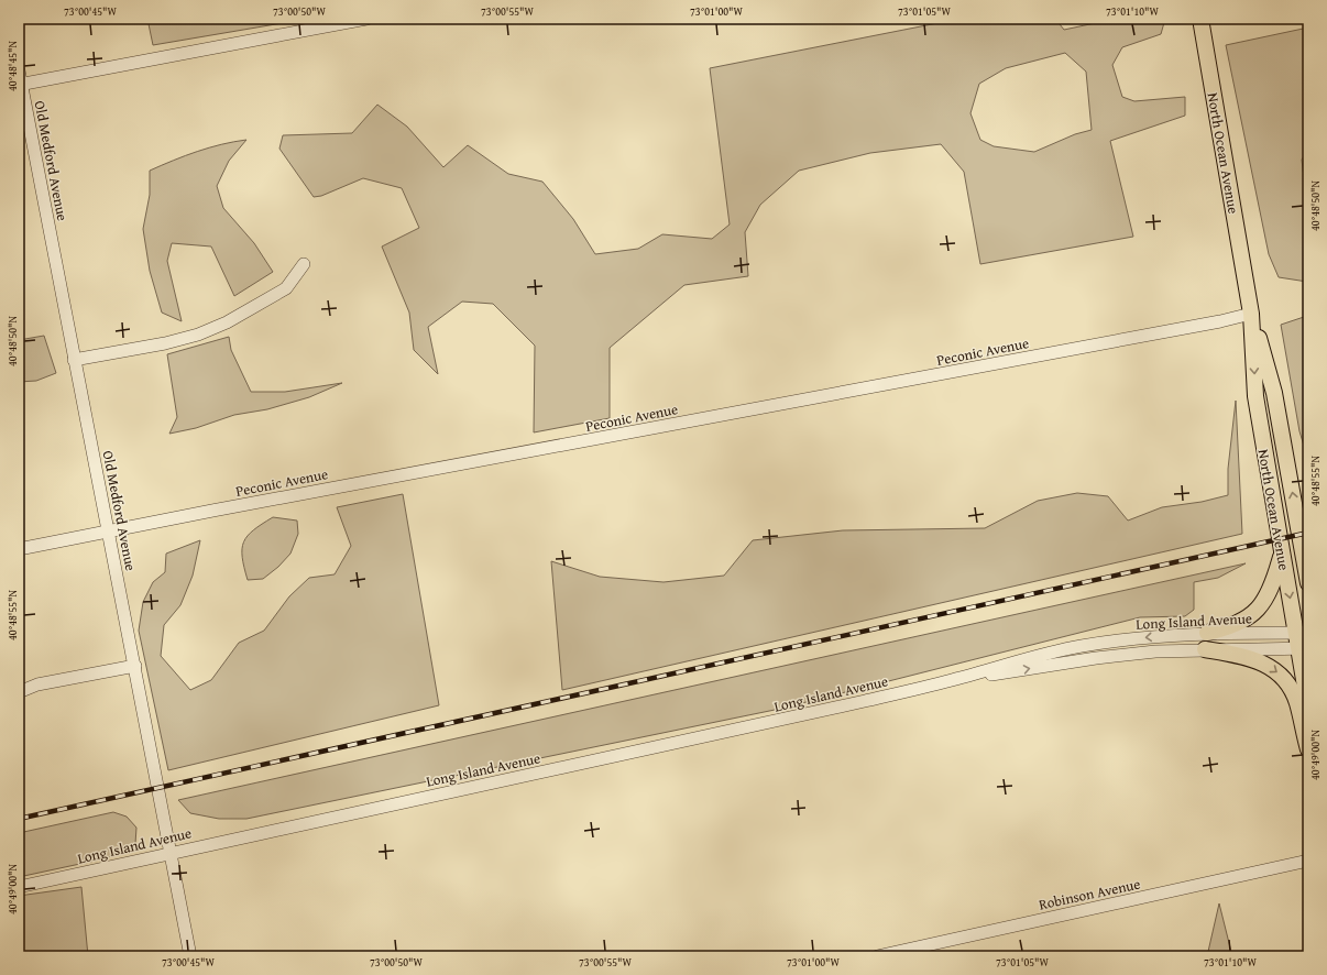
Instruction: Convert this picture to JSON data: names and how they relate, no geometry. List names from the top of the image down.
{
  "streets": {
    "main road": ["North Ocean Avenue"],
    "street": [
      "Old Medford Avenue",
      "Peconic Avenue",
      "Long Island Avenue",
      "Robinson Avenue"
    ]
  },
  "crossings": [
    ["North Ocean Avenue", "Peconic Avenue"],
    ["North Ocean Avenue", "Long Island Avenue"],
    ["Old Medford Avenue", "Peconic Avenue"],
    ["Old Medford Avenue", "Long Island Avenue"]
  ],
  "coordinates": [
    "73°00'45\"W",
    "73°00'50\"W",
    "73°00'55\"W",
    "73°01'00\"W",
    "73°01'05\"W",
    "73°01'10\"W",
    "40°48'45\"N",
    "40°48'50\"N",
    "40°48'55\"N",
    "40°49'00\"N"
  ]
}
